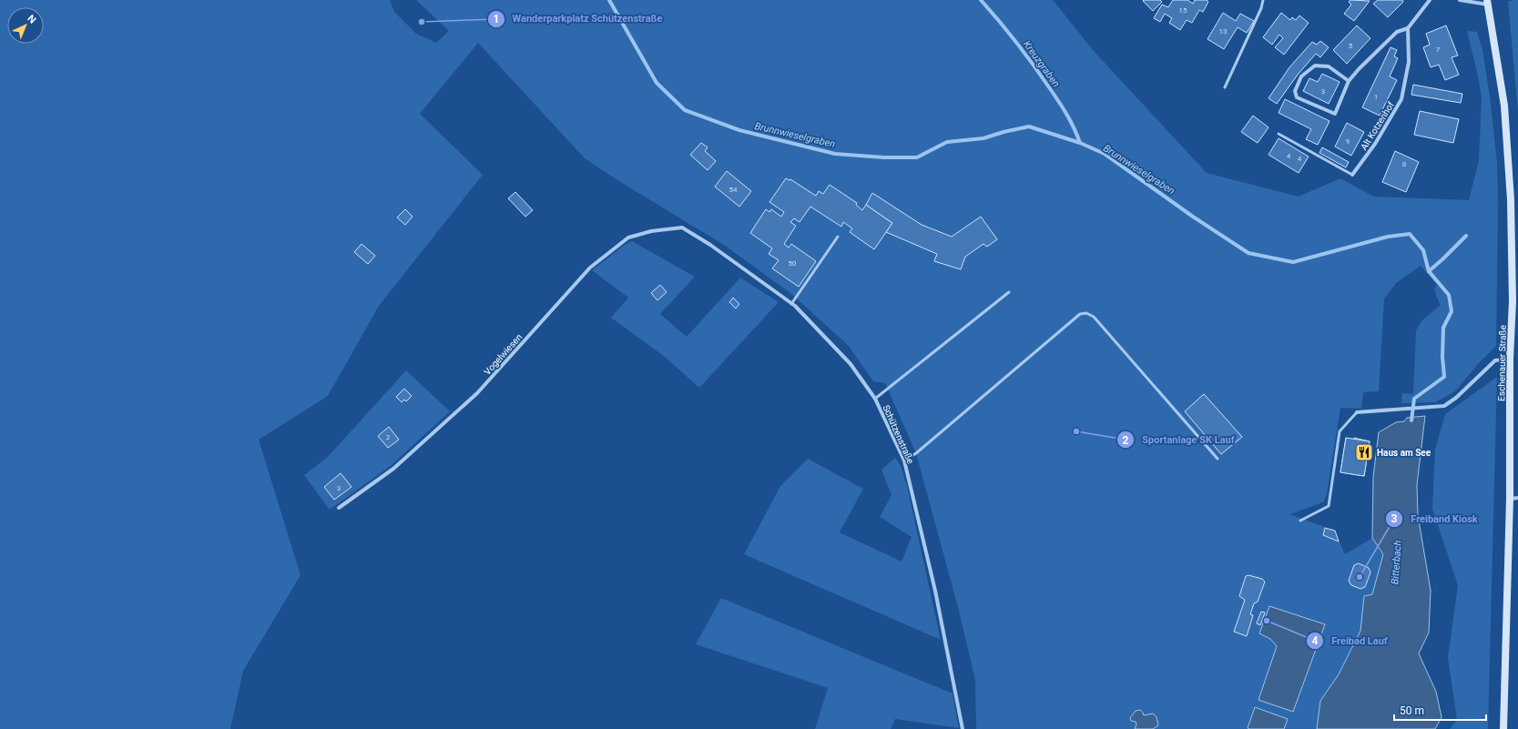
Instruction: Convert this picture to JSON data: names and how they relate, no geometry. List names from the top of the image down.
{
  "streets": {
    "main road": ["Eschenauer Straße"],
    "street": ["Alt Kotzenhof", "Vogelwiesen", "Schützenstraße"]
  },
  "crossings": [
    ["Vogelwiesen", "Schützenstraße"]
  ],
  "water": ["Kreuzgraben", "Brunnwieselgraben", "Bitterbach"],
  "places": {
    "other": [
      "Wanderparkplatz Schützenstraße",
      "Sportanlage SK Lauf",
      "Freiband Kiosk",
      "Freibad Lauf"
    ],
    "restaurant": ["Haus am See"]
  },
  "house_numbers": [
    "15",
    "13",
    "5",
    "7",
    "3",
    "1",
    "9",
    "4",
    "4",
    "8",
    "54",
    "50",
    "2",
    "3"
  ],
  "scale_bar": "50 m",
  "north": "top right"
}
